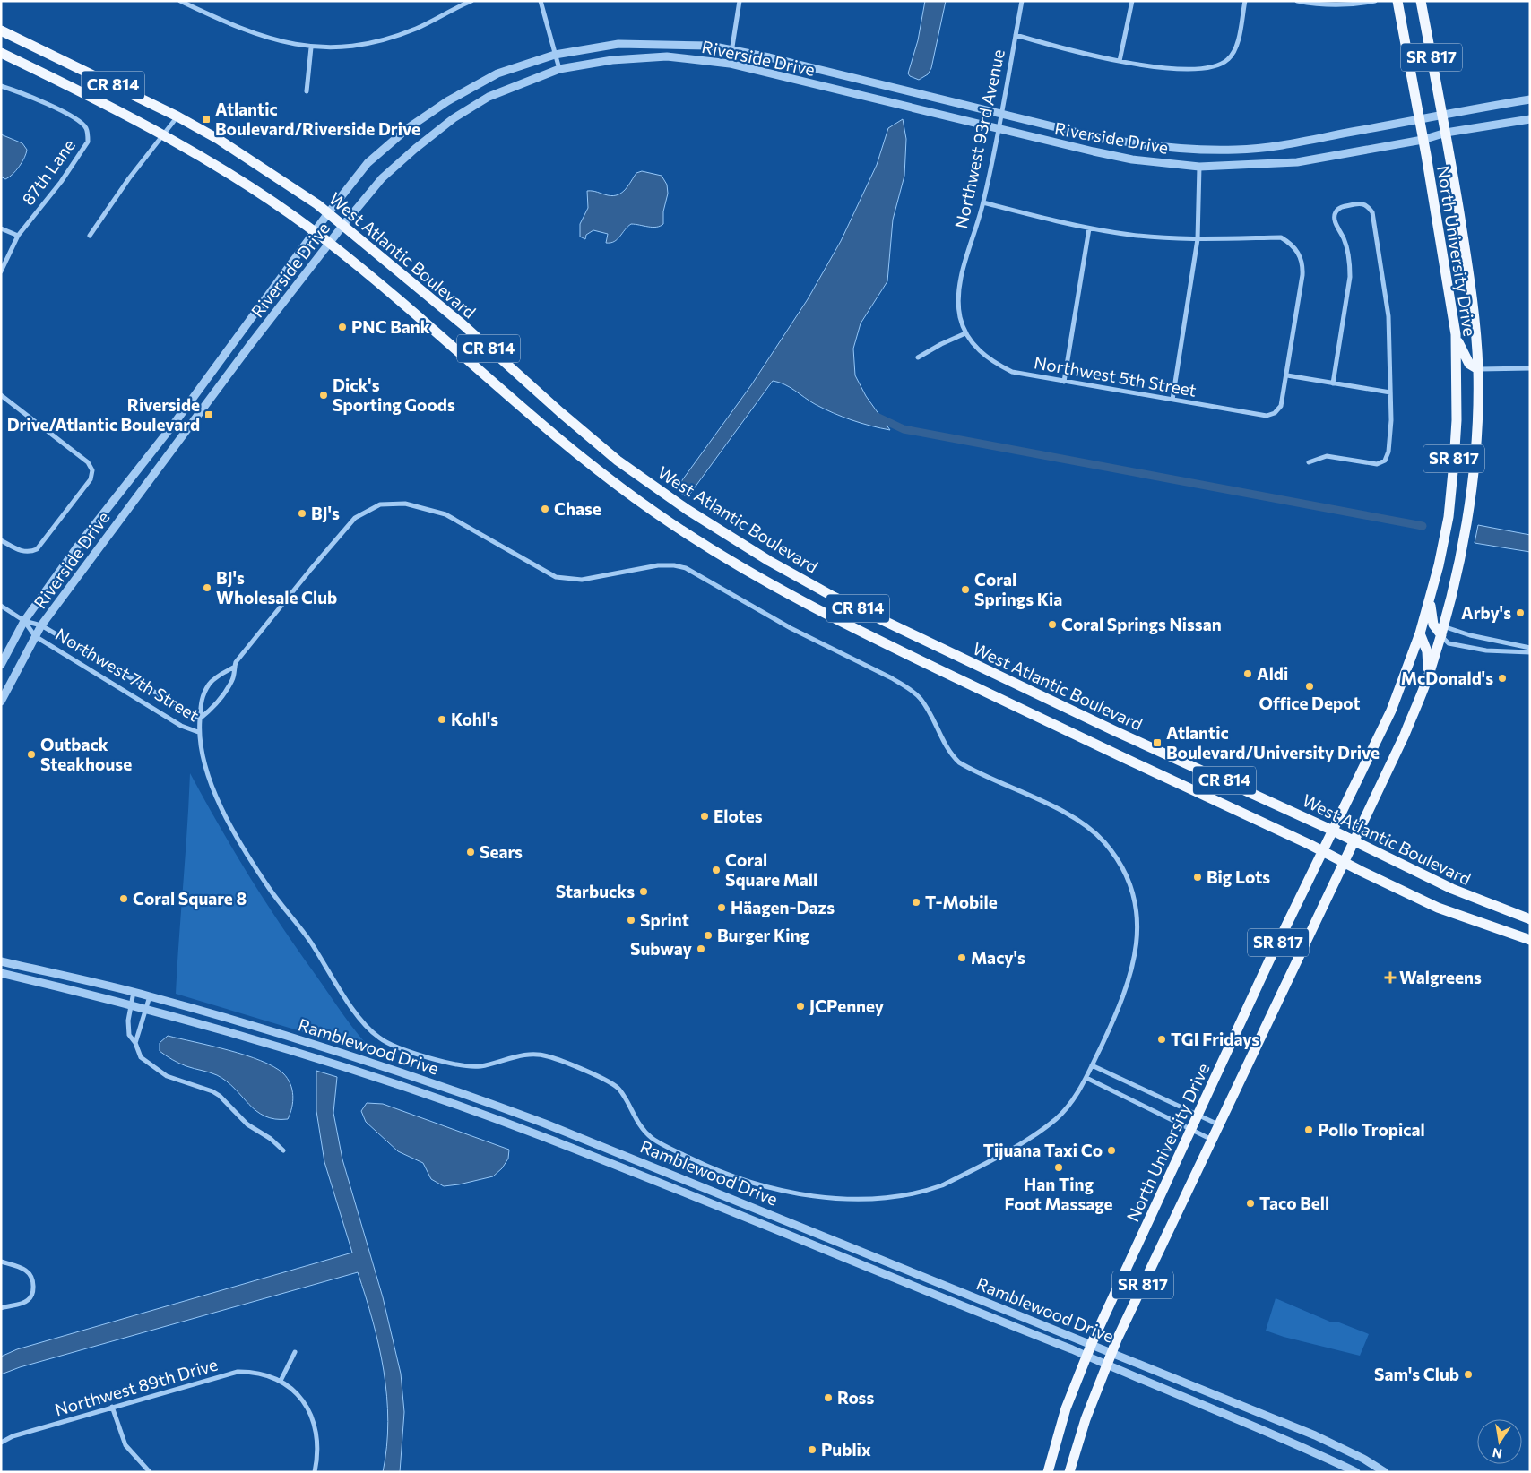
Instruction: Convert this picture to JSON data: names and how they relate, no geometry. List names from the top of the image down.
{
  "streets": {
    "main road": [
      "SR 817",
      "CR 814",
      "North University Drive",
      "West Atlantic Boulevard"
    ],
    "street": [
      "Riverside Drive",
      "Northwest 93rd Avenue",
      "87th Lane",
      "Northwest 5th Street",
      "Northwest 7th Street",
      "Ramblewood Drive",
      "Northwest 89th Drive"
    ]
  },
  "crossings": [
    ["Riverside Drive", "Northwest 93rd Avenue"],
    ["Riverside Drive", "North University Drive"],
    ["Riverside Drive", "West Atlantic Boulevard"],
    ["Riverside Drive", "Northwest 7th Street"],
    ["Northwest 93rd Avenue", "Northwest 5th Street"],
    ["North University Drive", "West Atlantic Boulevard"],
    ["North University Drive", "Ramblewood Drive"]
  ],
  "places": {
    "transit": ["Atlantic Boulevard/Riverside Drive", "Riverside Drive/Atlantic Boulevard", "Atlantic Boulevard/University Drive"],
    "other": [
      "PNC Bank",
      "Dick's Sporting Goods",
      "Chase",
      "BJ's",
      "BJ's Wholesale Club",
      "Coral Springs Kia",
      "Arby's",
      "Coral Springs Nissan",
      "Aldi",
      "McDonald's",
      "Office Depot",
      "Kohl's",
      "Outback Steakhouse",
      "Elotes",
      "Sears",
      "Coral Square Mall",
      "Big Lots",
      "Starbucks",
      "Coral Square 8",
      "T-Mobile",
      "Häagen-Dazs",
      "Sprint",
      "Burger King",
      "Subway",
      "Macy's",
      "JCPenney",
      "TGI Fridays",
      "Pollo Tropical",
      "Tijuana Taxi Co",
      "Han Ting Foot Massage",
      "Taco Bell",
      "Sam's Club",
      "Ross",
      "Publix"
    ],
    "health": ["Walgreens"]
  },
  "north": "bottom"
}
